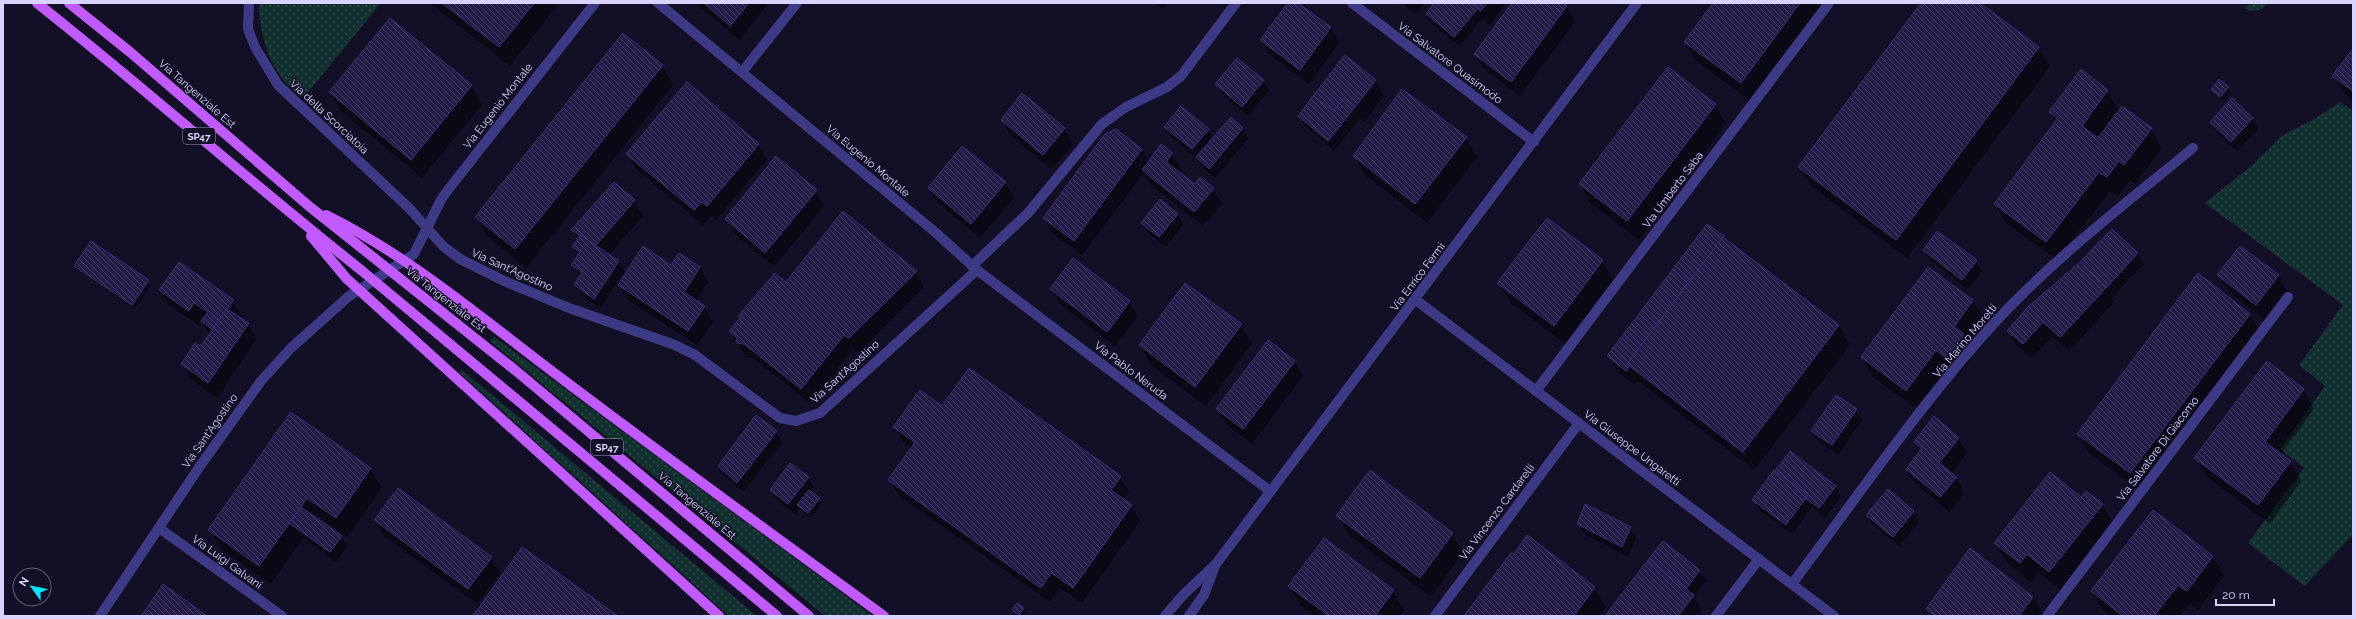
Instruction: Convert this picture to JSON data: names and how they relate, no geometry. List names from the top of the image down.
{
  "streets": {
    "main road": ["Via Tangenziale Est", "SP47"],
    "street": [
      "Via Salvatore Quasimodo",
      "Via Eugenio Montale",
      "Via della Scorciatoia",
      "Via Umberto Saba",
      "Via Sant'Agostino",
      "Via Enrico Fermi",
      "Via Marino Moretti",
      "Via Pablo Neruda",
      "Via Giuseppe Ungaretti",
      "Via Salvatore Di Giacomo",
      "Via Vincenzo Cardarelli",
      "Via Luigi Galvani"
    ]
  },
  "crossings": [
    ["Via Salvatore Quasimodo", "Via Enrico Fermi"],
    ["Via Eugenio Montale", "Via della Scorciatoia"],
    ["Via Eugenio Montale", "Via Sant'Agostino"],
    ["Via Eugenio Montale", "Via Pablo Neruda"],
    ["Via della Scorciatoia", "Via Sant'Agostino"],
    ["Via Umberto Saba", "Via Giuseppe Ungaretti"],
    ["Via Sant'Agostino", "Via Pablo Neruda"],
    ["Via Sant'Agostino", "Via Luigi Galvani"],
    ["Via Enrico Fermi", "Via Pablo Neruda"],
    ["Via Enrico Fermi", "Via Giuseppe Ungaretti"],
    ["Via Marino Moretti", "Via Giuseppe Ungaretti"],
    ["Via Giuseppe Ungaretti", "Via Vincenzo Cardarelli"]
  ],
  "scale_bar": "20 m",
  "north": "top left"
}
